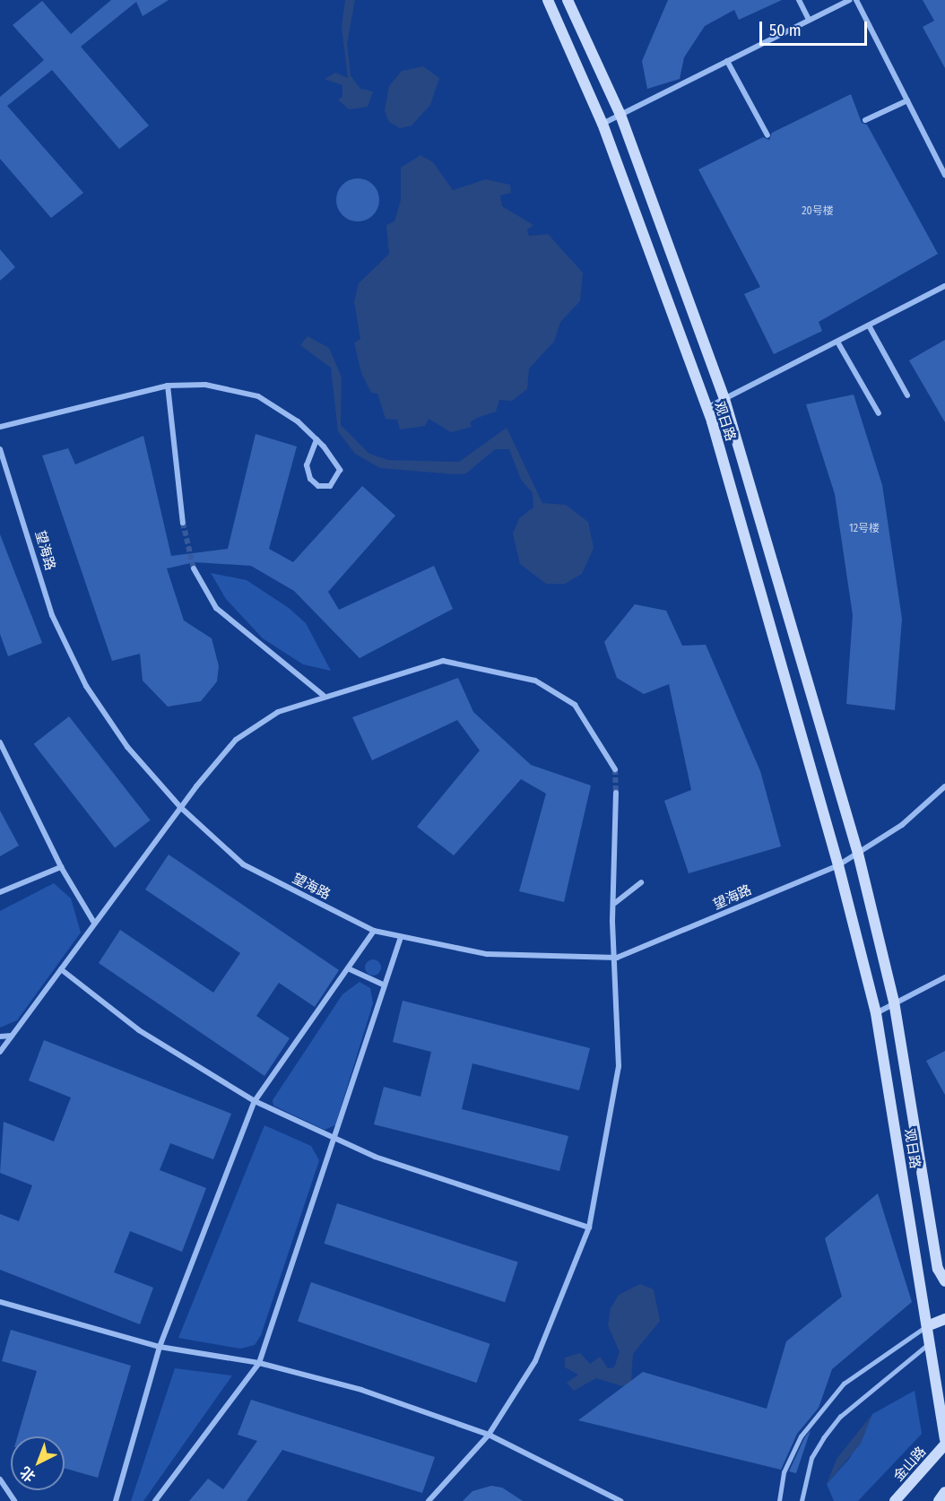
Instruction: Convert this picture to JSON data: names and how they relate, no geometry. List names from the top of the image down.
{
  "streets": {
    "street": ["观日路", "望海路", "金山路"]
  },
  "crossings": [
    ["观日路", "望海路"]
  ],
  "house_numbers": ["20号楼", "12号楼"],
  "scale_bar": "50 m",
  "north": "bottom left"
}
